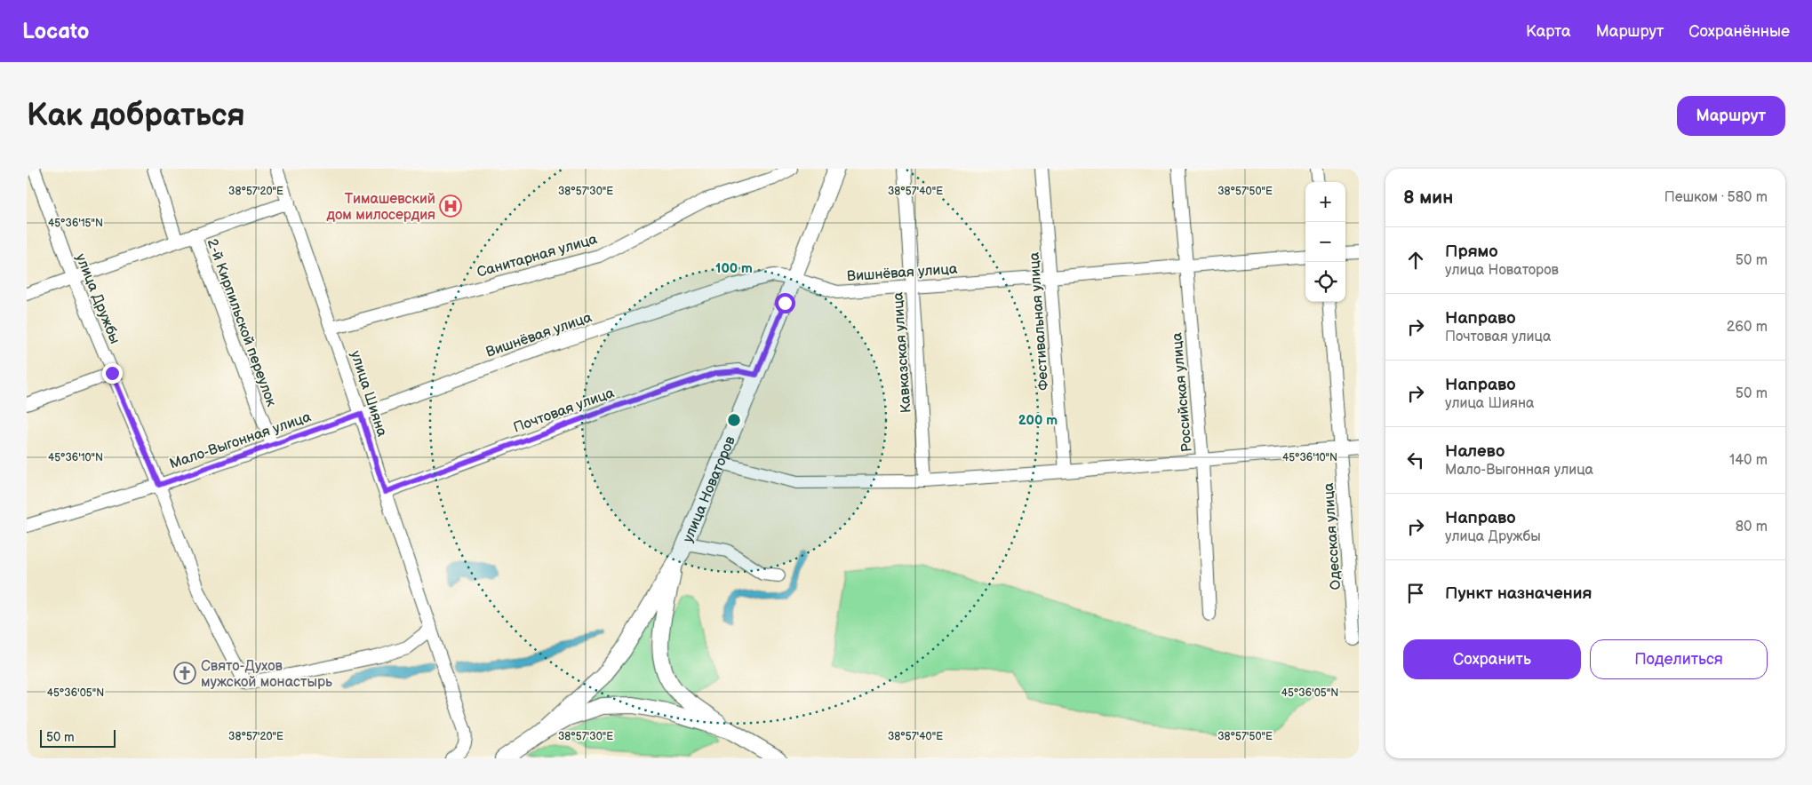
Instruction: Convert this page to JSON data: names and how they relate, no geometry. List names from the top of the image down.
{
  "streets": {
    "main road": ["улица Новаторов"],
    "street": [
      "Санитарная улица",
      "Вишнёвая улица",
      "улица Дружбы",
      "Фестивальная улица",
      "2-й Кирпильской переулок",
      "Кавказская улица",
      "Российская улица",
      "улица Шияна",
      "Почтовая улица",
      "Мало-Выгонная улица",
      "Одесская улица"
    ]
  },
  "crossings": [
    ["Санитарная улица", "улица Шияна"],
    ["Вишнёвая улица", "Фестивальная улица"],
    ["Вишнёвая улица", "Кавказская улица"],
    ["Вишнёвая улица", "Российская улица"],
    ["Вишнёвая улица", "улица Шияна"],
    ["Вишнёвая улица", "Мало-Выгонная улица"],
    ["Вишнёвая улица", "улица Новаторов"],
    ["улица Дружбы", "улица Шияна"],
    ["улица Дружбы", "Мало-Выгонная улица"],
    ["2-й Кирпильской переулок", "Мало-Выгонная улица"],
    ["улица Шияна", "Почтовая улица"],
    ["улица Шияна", "Мало-Выгонная улица"],
    ["Почтовая улица", "улица Новаторов"]
  ],
  "places": {
    "hospital": ["Тимашевский дом милосердия"],
    "church": ["Свято-Духов мужской монастырь"]
  },
  "scale_bar": "50 m",
  "page": {
    "header": "Locato",
    "nav": ["Карта", "Маршрут", "Сохранённые"],
    "buttons": [
      "Маршрут",
      ["Сохранить", "Поделиться"]
    ],
    "title": "Как добраться",
    "heading": ["8 мин", "Пешком · 580 m"],
    "map_buttons": ["+", "−"],
    "list": [
      ["Прямо", "улица Новаторов", "50 m"],
      ["Направо", "Почтовая улица", "260 m"],
      ["Направо", "улица Шияна", "50 m"],
      ["Налево", "Мало-Выгонная улица", "140 m"],
      ["Направо", "улица Дружбы", "80 m"],
      "Пункт назначения"
    ],
    "scale": "50 m"
  },
  "coordinates": [
    "38°57'20\"E",
    "38°57'30\"E",
    "38°57'40\"E",
    "38°57'50\"E",
    "45°36'15\"N",
    "45°36'10\"N",
    "45°36'05\"N"
  ],
  "rings": ["100 m", "200 m"]
}
